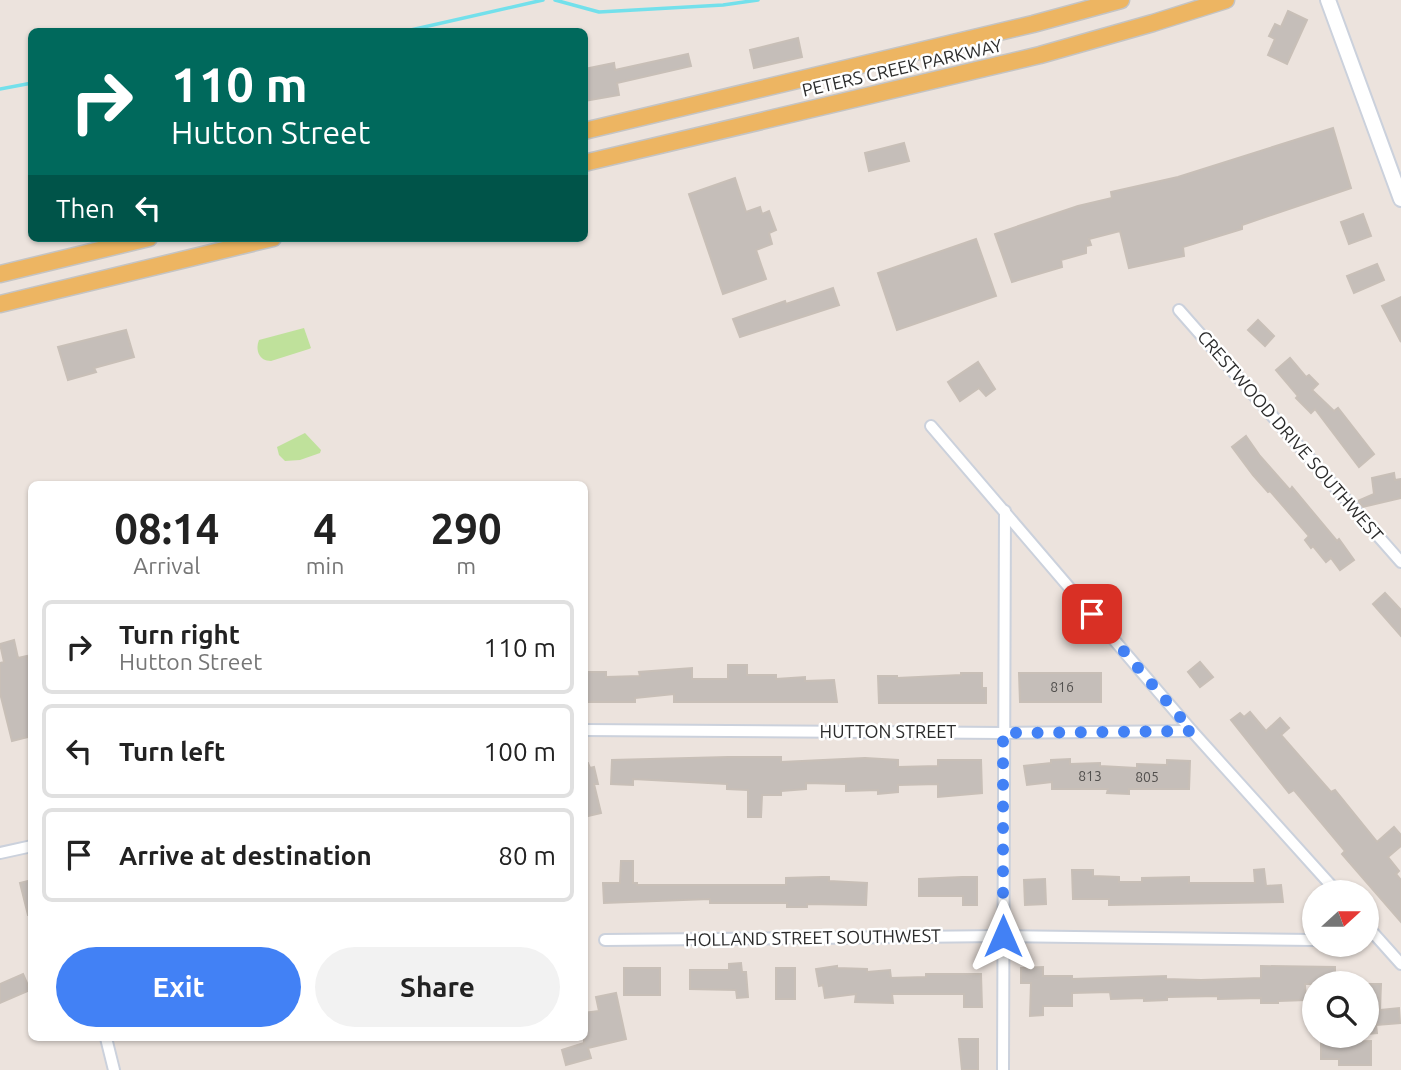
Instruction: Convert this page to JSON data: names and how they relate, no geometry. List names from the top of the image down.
{
  "streets": {
    "main road": ["PETERS CREEK PARKWAY"],
    "street": ["CRESTWOOD DRIVE SOUTHWEST", "HUTTON STREET", "HOLLAND STREET SOUTHWEST"]
  },
  "house_numbers": ["816", "813", "805"],
  "north": "right",
  "page": {
    "turn": ["110 m", "Hutton Street"],
    "then": "Then",
    "eta": [
      "08:14",
      "Arrival",
      "4",
      "min",
      "290",
      "m"
    ],
    "list": [
      {
        "name": "Turn right",
        "note": "Hutton Street",
        "value": "110 m"
      },
      {
        "name": "Turn left",
        "value": "100 m"
      },
      {
        "name": "Arrive at destination",
        "value": "80 m"
      }
    ],
    "buttons": ["Exit", "Share"]
  }
}
